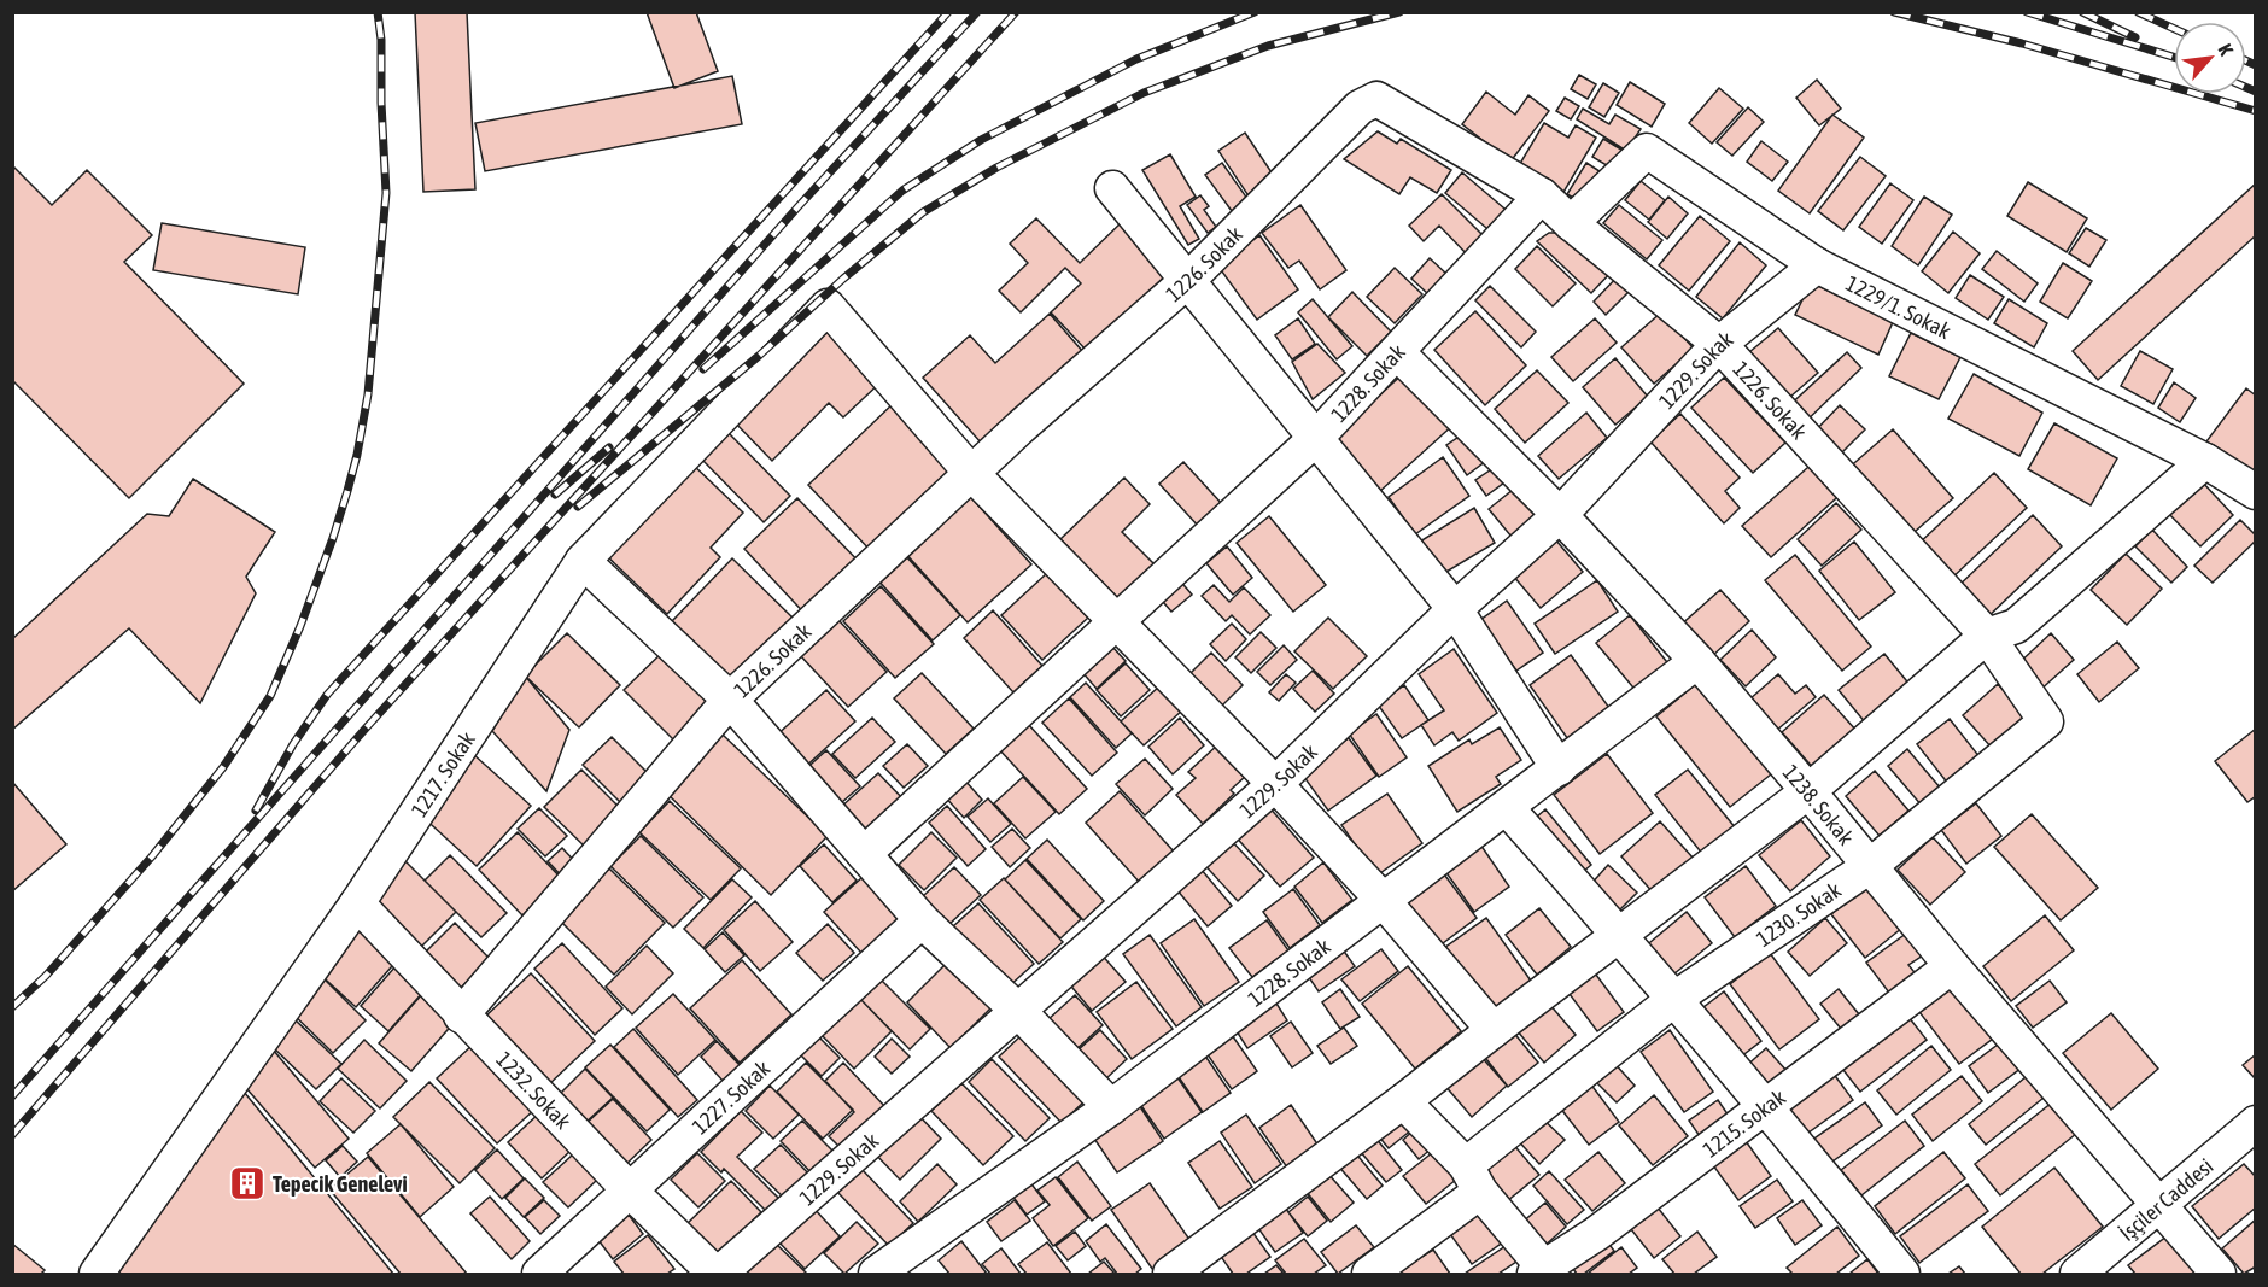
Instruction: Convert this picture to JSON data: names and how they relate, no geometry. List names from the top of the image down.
{
  "streets": {
    "street": [
      "1226. Sokak",
      "1229/1. Sokak",
      "1229. Sokak",
      "1228. Sokak",
      "1217. Sokak",
      "1238. Sokak",
      "1230. Sokak",
      "1232. Sokak",
      "1227. Sokak",
      "1215. Sokak",
      "İşçiler Caddesi"
    ]
  },
  "crossings": [
    ["1226. Sokak", "1229/1. Sokak"],
    ["1226. Sokak", "1229. Sokak"],
    ["1226. Sokak", "1228. Sokak"],
    ["1226. Sokak", "1217. Sokak"],
    ["1226. Sokak", "1230. Sokak"],
    ["1226. Sokak", "1232. Sokak"],
    ["1229/1. Sokak", "1229. Sokak"],
    ["1229. Sokak", "1238. Sokak"],
    ["1229. Sokak", "1232. Sokak"],
    ["1228. Sokak", "1238. Sokak"],
    ["1217. Sokak", "1232. Sokak"],
    ["1238. Sokak", "1230. Sokak"],
    ["1238. Sokak", "1215. Sokak"],
    ["1238. Sokak", "İşçiler Caddesi"],
    ["1232. Sokak", "1227. Sokak"]
  ],
  "places": {
    "building": ["Tepecik Genelevi"]
  },
  "north": "top right"
}
